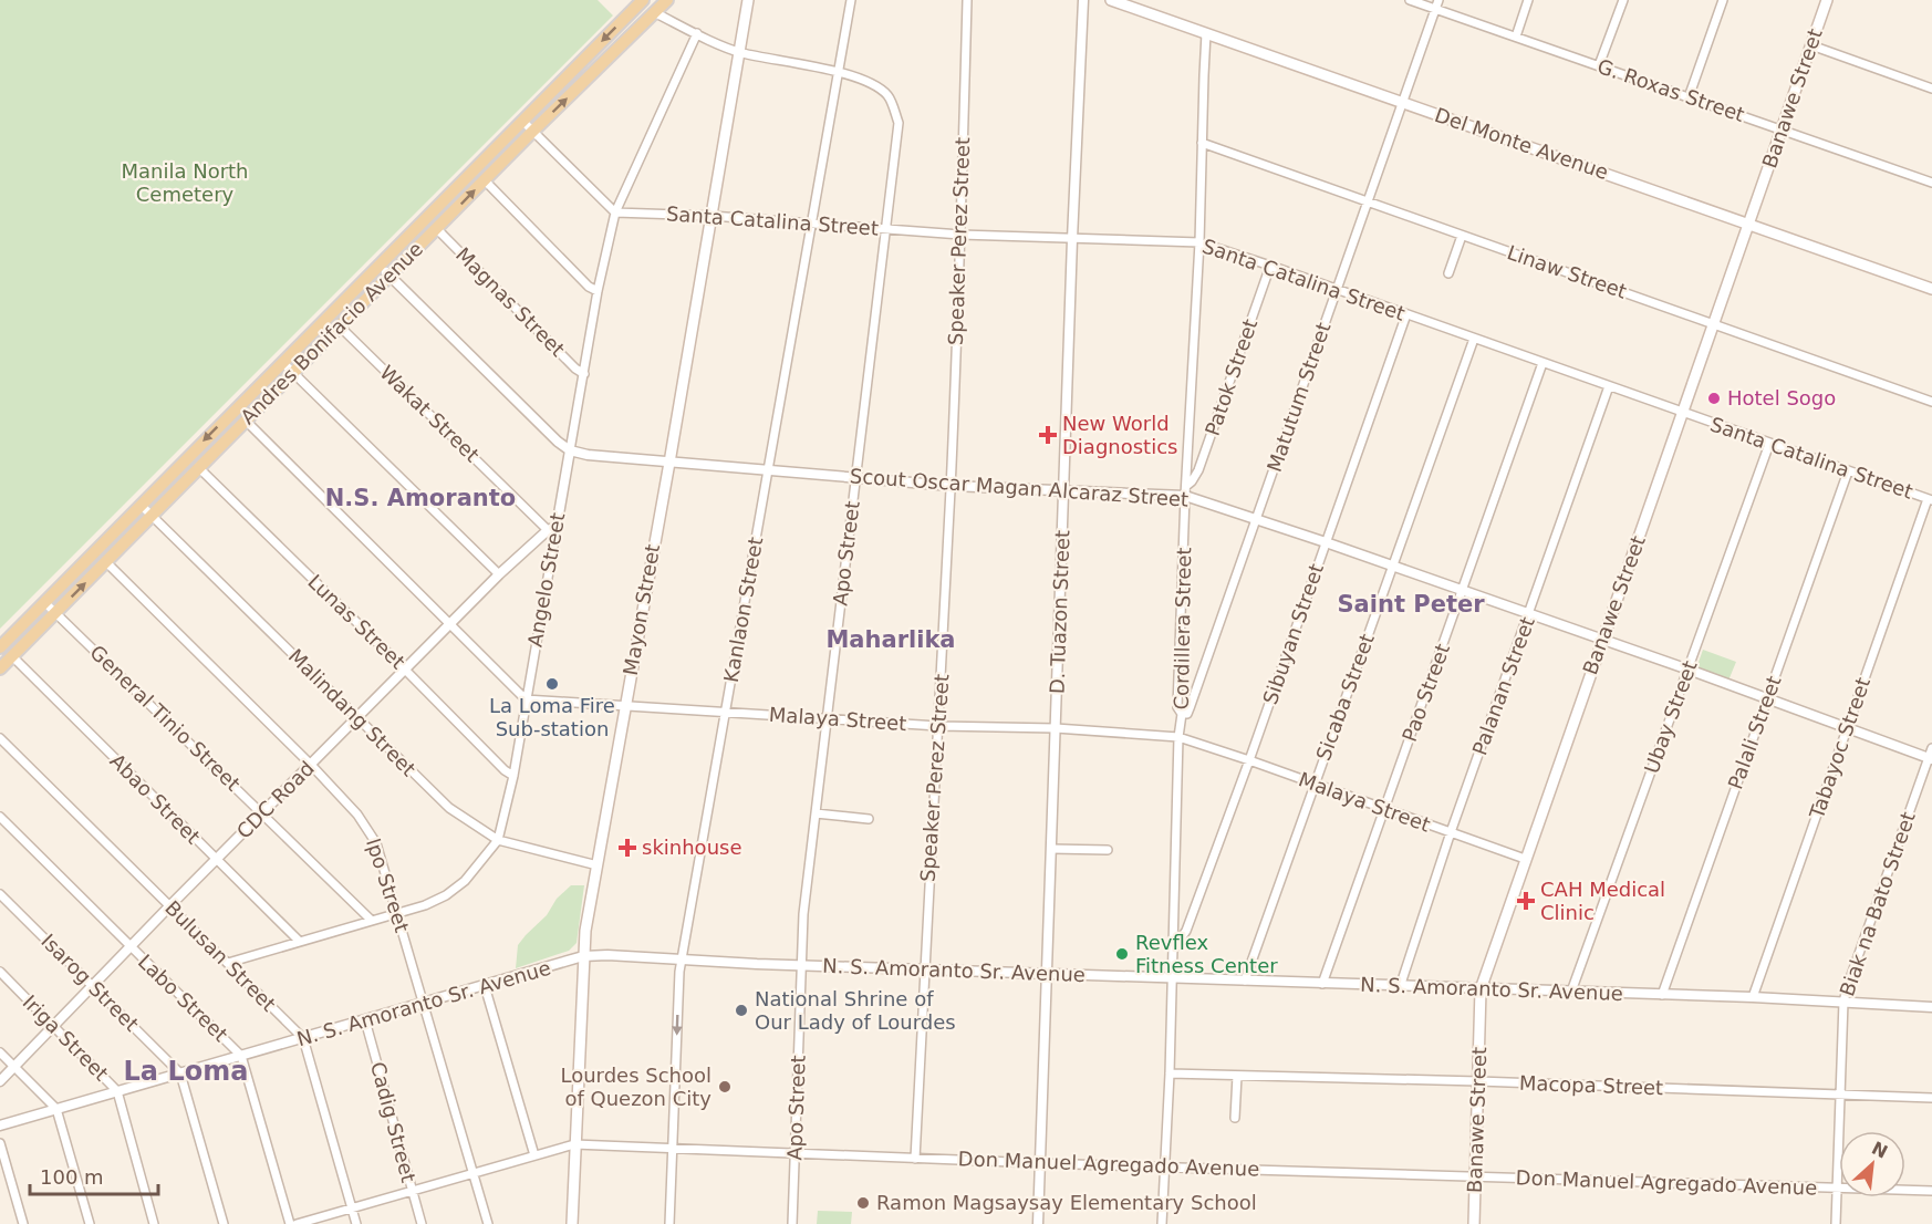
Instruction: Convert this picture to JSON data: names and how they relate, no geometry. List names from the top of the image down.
{
  "streets": {
    "main road": [
      "Banawe Street",
      "Del Monte Avenue",
      "Andres Bonifacio Avenue",
      "Mayon Street"
    ],
    "street": [
      "G. Roxas Street",
      "Santa Catalina Street",
      "Speaker Perez Street",
      "Linaw Street",
      "Magnas Street",
      "Patok Street",
      "Matutum Street",
      "Wakat Street",
      "Scout Oscar Magan Alcaraz Street",
      "Apo Street",
      "Angelo Street",
      "Kanlaon Street",
      "D. Tuazon Street",
      "Lunas Street",
      "Cordillera Street",
      "Sibuyan Street",
      "Palanan Street",
      "Pao Street",
      "Sicaba Street",
      "Malindang Street",
      "Ubay Street",
      "General Tinio Street",
      "Malaya Street",
      "Palali Street",
      "Tabayoc Street",
      "Abao Street",
      "CDC Road",
      "Ipo Street",
      "Biak na Bato Street",
      "Bulusan Street",
      "N. S. Amoranto Sr. Avenue",
      "Isarog Street",
      "Labo Street",
      "Iriga Street",
      "Macopa Street",
      "Cadig Street",
      "Don Manuel Agregado Avenue"
    ]
  },
  "crossings": [
    ["G. Roxas Street", "Banawe Street"],
    ["G. Roxas Street", "Matutum Street"],
    ["Banawe Street", "Del Monte Avenue"],
    ["Banawe Street", "Santa Catalina Street"],
    ["Banawe Street", "Linaw Street"],
    ["Banawe Street", "Scout Oscar Magan Alcaraz Street"],
    ["Banawe Street", "Malaya Street"],
    ["Banawe Street", "N. S. Amoranto Sr. Avenue"],
    ["Banawe Street", "Macopa Street"],
    ["Banawe Street", "Don Manuel Agregado Avenue"],
    ["Del Monte Avenue", "Matutum Street"],
    ["Del Monte Avenue", "Cordillera Street"],
    ["Santa Catalina Street", "Speaker Perez Street"],
    ["Santa Catalina Street", "Patok Street"],
    ["Santa Catalina Street", "Matutum Street"],
    ["Santa Catalina Street", "Apo Street"],
    ["Santa Catalina Street", "Angelo Street"],
    ["Santa Catalina Street", "Mayon Street"],
    ["Santa Catalina Street", "Kanlaon Street"],
    ["Santa Catalina Street", "D. Tuazon Street"],
    ["Santa Catalina Street", "Cordillera Street"],
    ["Santa Catalina Street", "Sibuyan Street"],
    ["Santa Catalina Street", "Palanan Street"],
    ["Santa Catalina Street", "Pao Street"],
    ["Santa Catalina Street", "Sicaba Street"],
    ["Santa Catalina Street", "Ubay Street"],
    ["Santa Catalina Street", "Palali Street"],
    ["Santa Catalina Street", "Tabayoc Street"],
    ["Speaker Perez Street", "Scout Oscar Magan Alcaraz Street"],
    ["Speaker Perez Street", "Malaya Street"],
    ["Speaker Perez Street", "N. S. Amoranto Sr. Avenue"],
    ["Speaker Perez Street", "Don Manuel Agregado Avenue"],
    ["Linaw Street", "Matutum Street"],
    ["Linaw Street", "Cordillera Street"],
    ["Magnas Street", "Andres Bonifacio Avenue"],
    ["Magnas Street", "Angelo Street"],
    ["Andres Bonifacio Avenue", "Wakat Street"],
    ["Andres Bonifacio Avenue", "Apo Street"],
    ["Andres Bonifacio Avenue", "Lunas Street"],
    ["Andres Bonifacio Avenue", "Malindang Street"],
    ["Andres Bonifacio Avenue", "General Tinio Street"],
    ["Andres Bonifacio Avenue", "Abao Street"],
    ["Andres Bonifacio Avenue", "Ipo Street"],
    ["Patok Street", "Scout Oscar Magan Alcaraz Street"],
    ["Patok Street", "Cordillera Street"],
    ["Matutum Street", "Scout Oscar Magan Alcaraz Street"],
    ["Matutum Street", "Cordillera Street"],
    ["Wakat Street", "Angelo Street"],
    ["Wakat Street", "CDC Road"],
    ["Scout Oscar Magan Alcaraz Street", "Apo Street"],
    ["Scout Oscar Magan Alcaraz Street", "Angelo Street"],
    ["Scout Oscar Magan Alcaraz Street", "Mayon Street"],
    ["Scout Oscar Magan Alcaraz Street", "Kanlaon Street"],
    ["Scout Oscar Magan Alcaraz Street", "D. Tuazon Street"],
    ["Scout Oscar Magan Alcaraz Street", "Cordillera Street"],
    ["Scout Oscar Magan Alcaraz Street", "Sibuyan Street"],
    ["Scout Oscar Magan Alcaraz Street", "Palanan Street"],
    ["Scout Oscar Magan Alcaraz Street", "Pao Street"],
    ["Scout Oscar Magan Alcaraz Street", "Sicaba Street"],
    ["Scout Oscar Magan Alcaraz Street", "Ubay Street"],
    ["Scout Oscar Magan Alcaraz Street", "Palali Street"],
    ["Scout Oscar Magan Alcaraz Street", "Tabayoc Street"],
    ["Scout Oscar Magan Alcaraz Street", "Biak na Bato Street"],
    ["Apo Street", "Angelo Street"],
    ["Apo Street", "Mayon Street"],
    ["Apo Street", "Kanlaon Street"],
    ["Apo Street", "Malaya Street"],
    ["Apo Street", "N. S. Amoranto Sr. Avenue"],
    ["Apo Street", "Don Manuel Agregado Avenue"],
    ["Angelo Street", "Lunas Street"],
    ["Angelo Street", "Malindang Street"],
    ["Angelo Street", "General Tinio Street"],
    ["Angelo Street", "Malaya Street"],
    ["Angelo Street", "Abao Street"],
    ["Angelo Street", "CDC Road"],
    ["Angelo Street", "Ipo Street"],
    ["Angelo Street", "Bulusan Street"],
    ["Mayon Street", "Malindang Street"],
    ["Mayon Street", "Malaya Street"],
    ["Mayon Street", "N. S. Amoranto Sr. Avenue"],
    ["Mayon Street", "Don Manuel Agregado Avenue"],
    ["Kanlaon Street", "Malaya Street"],
    ["Kanlaon Street", "N. S. Amoranto Sr. Avenue"],
    ["Kanlaon Street", "Don Manuel Agregado Avenue"],
    ["D. Tuazon Street", "Malaya Street"],
    ["D. Tuazon Street", "N. S. Amoranto Sr. Avenue"],
    ["D. Tuazon Street", "Don Manuel Agregado Avenue"],
    ["Lunas Street", "CDC Road"],
    ["Cordillera Street", "Sibuyan Street"],
    ["Cordillera Street", "Malaya Street"],
    ["Cordillera Street", "N. S. Amoranto Sr. Avenue"],
    ["Cordillera Street", "Macopa Street"],
    ["Cordillera Street", "Don Manuel Agregado Avenue"],
    ["Sibuyan Street", "Malaya Street"],
    ["Palanan Street", "Malaya Street"],
    ["Palanan Street", "N. S. Amoranto Sr. Avenue"],
    ["Pao Street", "Malaya Street"],
    ["Pao Street", "N. S. Amoranto Sr. Avenue"],
    ["Sicaba Street", "Malaya Street"],
    ["Sicaba Street", "N. S. Amoranto Sr. Avenue"],
    ["Malindang Street", "CDC Road"],
    ["Ubay Street", "N. S. Amoranto Sr. Avenue"],
    ["General Tinio Street", "CDC Road"],
    ["Palali Street", "N. S. Amoranto Sr. Avenue"],
    ["Tabayoc Street", "N. S. Amoranto Sr. Avenue"],
    ["Abao Street", "CDC Road"],
    ["CDC Road", "Ipo Street"],
    ["CDC Road", "Bulusan Street"],
    ["CDC Road", "Isarog Street"],
    ["CDC Road", "Labo Street"],
    ["CDC Road", "Iriga Street"],
    ["Ipo Street", "N. S. Amoranto Sr. Avenue"],
    ["Ipo Street", "Don Manuel Agregado Avenue"],
    ["Biak na Bato Street", "N. S. Amoranto Sr. Avenue"],
    ["Biak na Bato Street", "Macopa Street"],
    ["Biak na Bato Street", "Don Manuel Agregado Avenue"],
    ["Bulusan Street", "N. S. Amoranto Sr. Avenue"],
    ["Bulusan Street", "Don Manuel Agregado Avenue"],
    ["N. S. Amoranto Sr. Avenue", "Isarog Street"],
    ["N. S. Amoranto Sr. Avenue", "Labo Street"],
    ["N. S. Amoranto Sr. Avenue", "Iriga Street"],
    ["N. S. Amoranto Sr. Avenue", "Cadig Street"],
    ["Cadig Street", "Don Manuel Agregado Avenue"]
  ],
  "districts": [
    "N.S. Amoranto",
    "Saint Peter",
    "Maharlika",
    "La Loma"
  ],
  "parks": ["Manila North Cemetery"],
  "places": {
    "other": [
      "Hotel Sogo",
      "La Loma Fire Sub-station",
      "Revflex Fitness Center",
      "National Shrine of Our Lady of Lourdes",
      "Lourdes School of Quezon City",
      "Ramon Magsaysay Elementary School"
    ],
    "health": ["New World Diagnostics", "skinhouse", "CAH Medical Clinic"]
  },
  "scale_bar": "100 m",
  "north": "top right"
}
